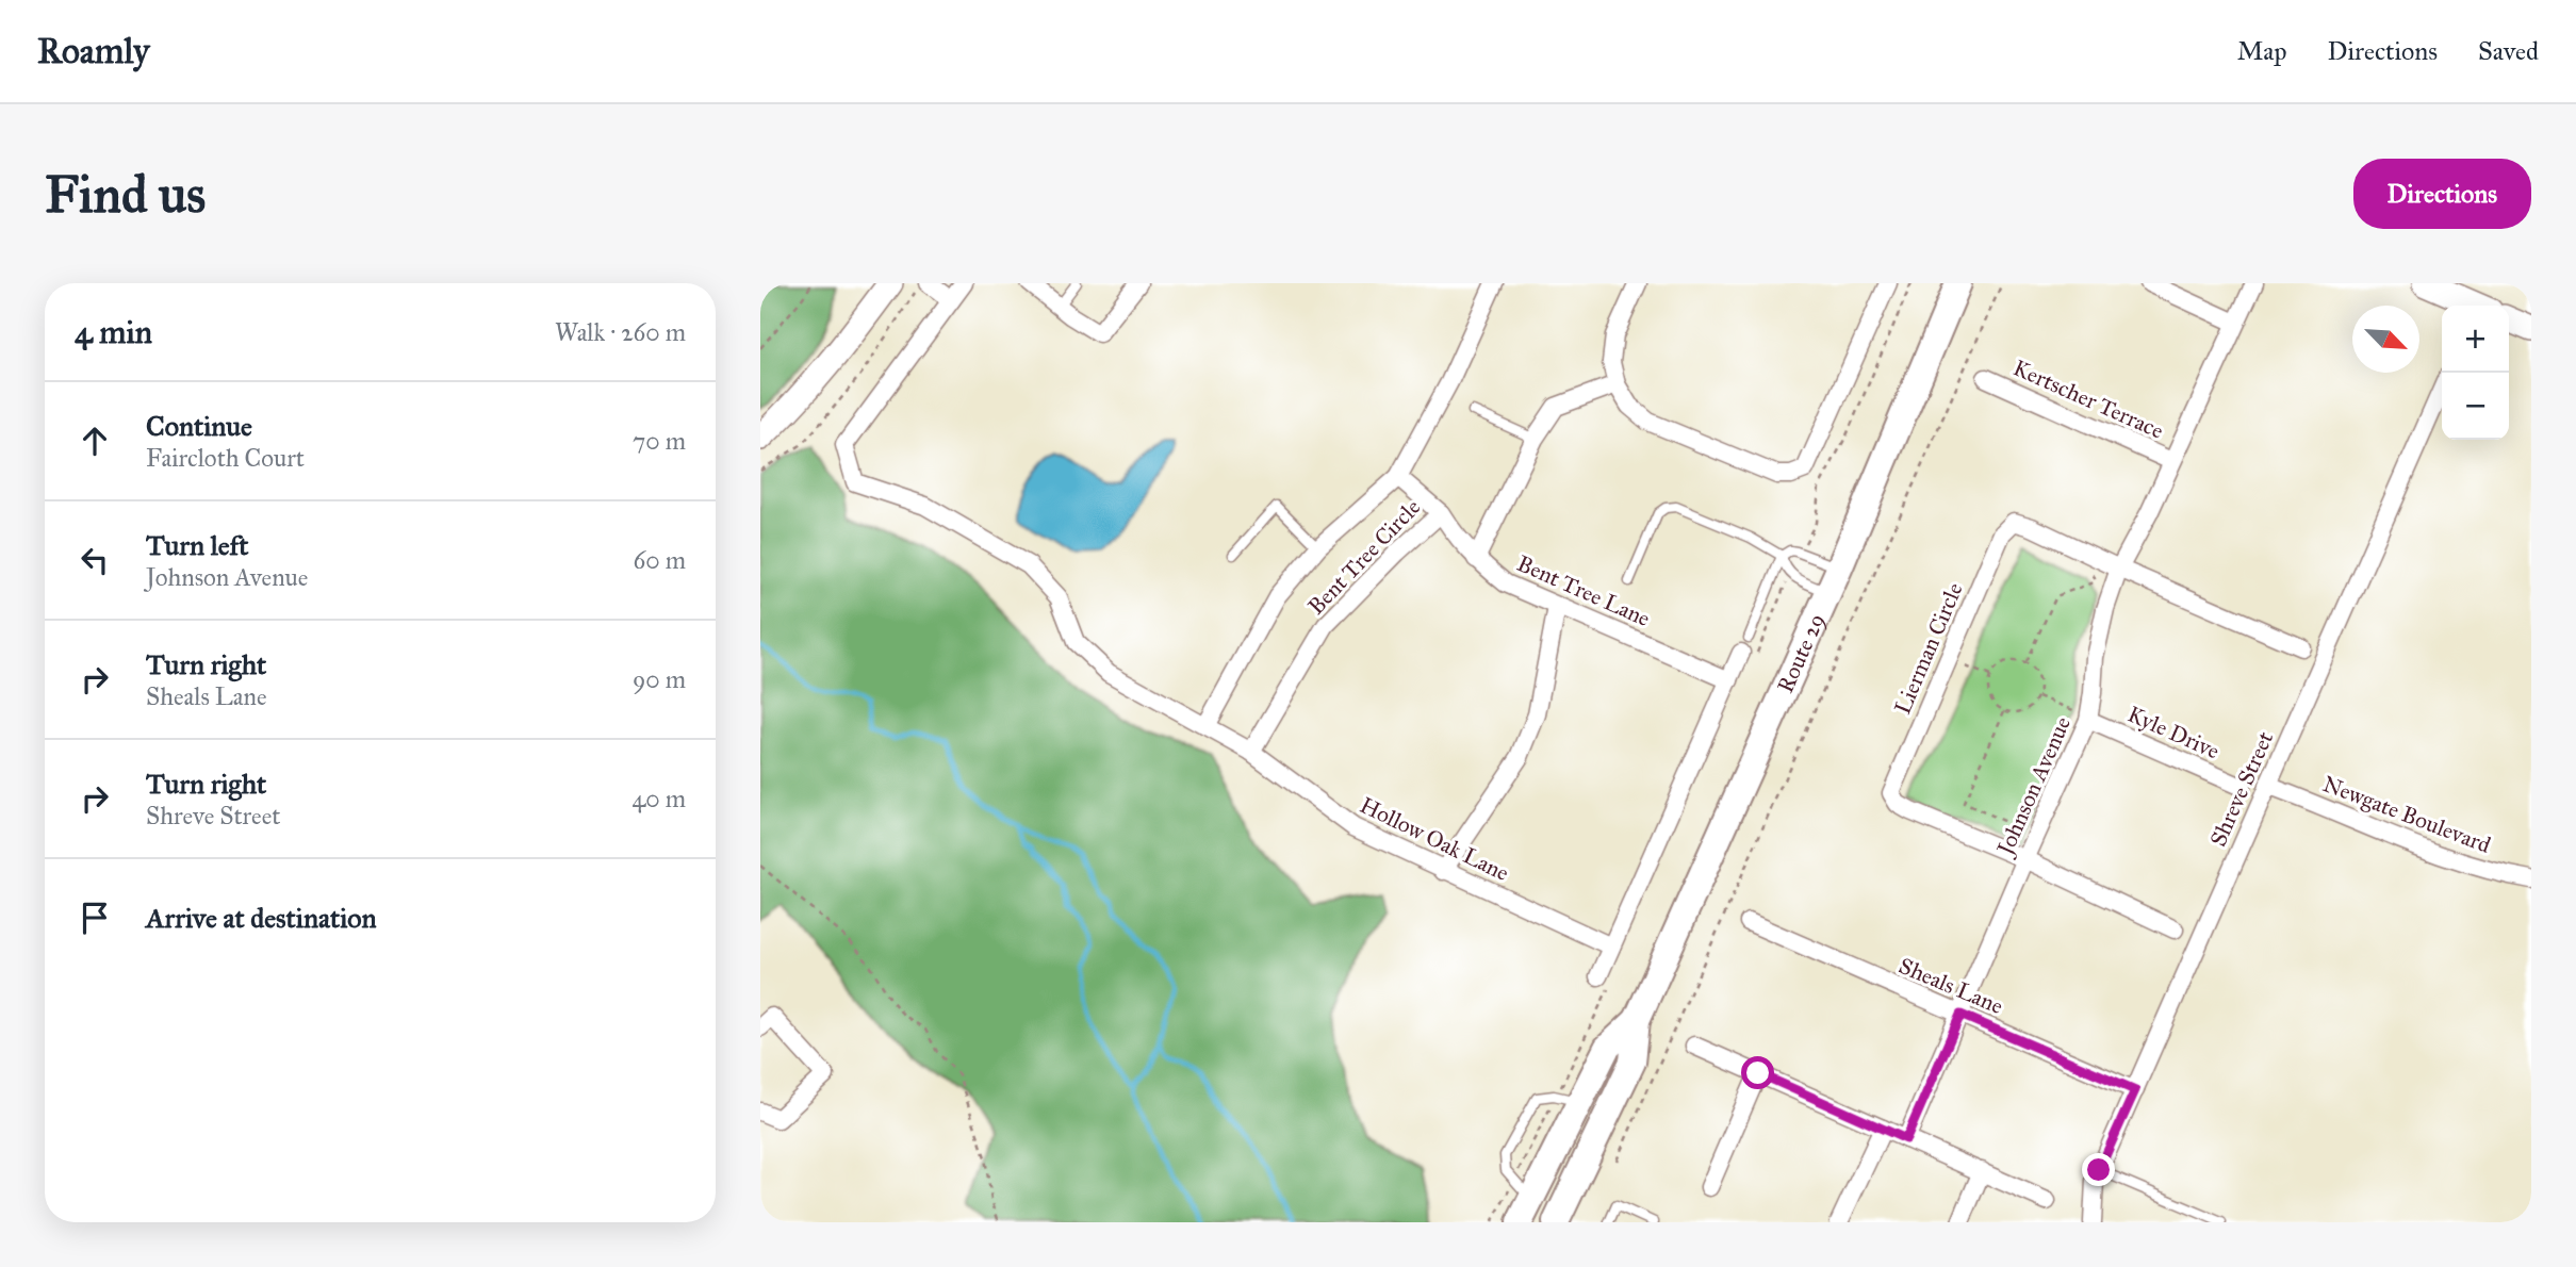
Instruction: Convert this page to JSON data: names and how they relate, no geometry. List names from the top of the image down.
{
  "streets": {
    "main road": ["Route 29"],
    "street": [
      "Kertscher Terrace",
      "Bent Tree Circle",
      "Bent Tree Lane",
      "Lierman Circle",
      "Kyle Drive",
      "Johnson Avenue",
      "Shreve Street",
      "Newgate Boulevard",
      "Hollow Oak Lane",
      "Sheals Lane"
    ]
  },
  "crossings": [
    ["Kertscher Terrace", "Johnson Avenue"],
    ["Bent Tree Circle", "Bent Tree Lane"],
    ["Bent Tree Circle", "Hollow Oak Lane"],
    ["Lierman Circle", "Johnson Avenue"],
    ["Kyle Drive", "Johnson Avenue"],
    ["Johnson Avenue", "Sheals Lane"],
    ["Shreve Street", "Newgate Boulevard"],
    ["Shreve Street", "Sheals Lane"]
  ],
  "north": "bottom right",
  "page": {
    "header": "Roamly",
    "nav": ["Map", "Directions", "Saved"],
    "buttons": "Directions",
    "title": "Find us",
    "heading": ["4 min", "Walk · 260 m"],
    "map_buttons": ["+", "−"],
    "list": [
      ["Continue", "Faircloth Court", "70 m"],
      ["Turn left", "Johnson Avenue", "60 m"],
      ["Turn right", "Sheals Lane", "90 m"],
      ["Turn right", "Shreve Street", "40 m"],
      "Arrive at destination"
    ]
  }
}
